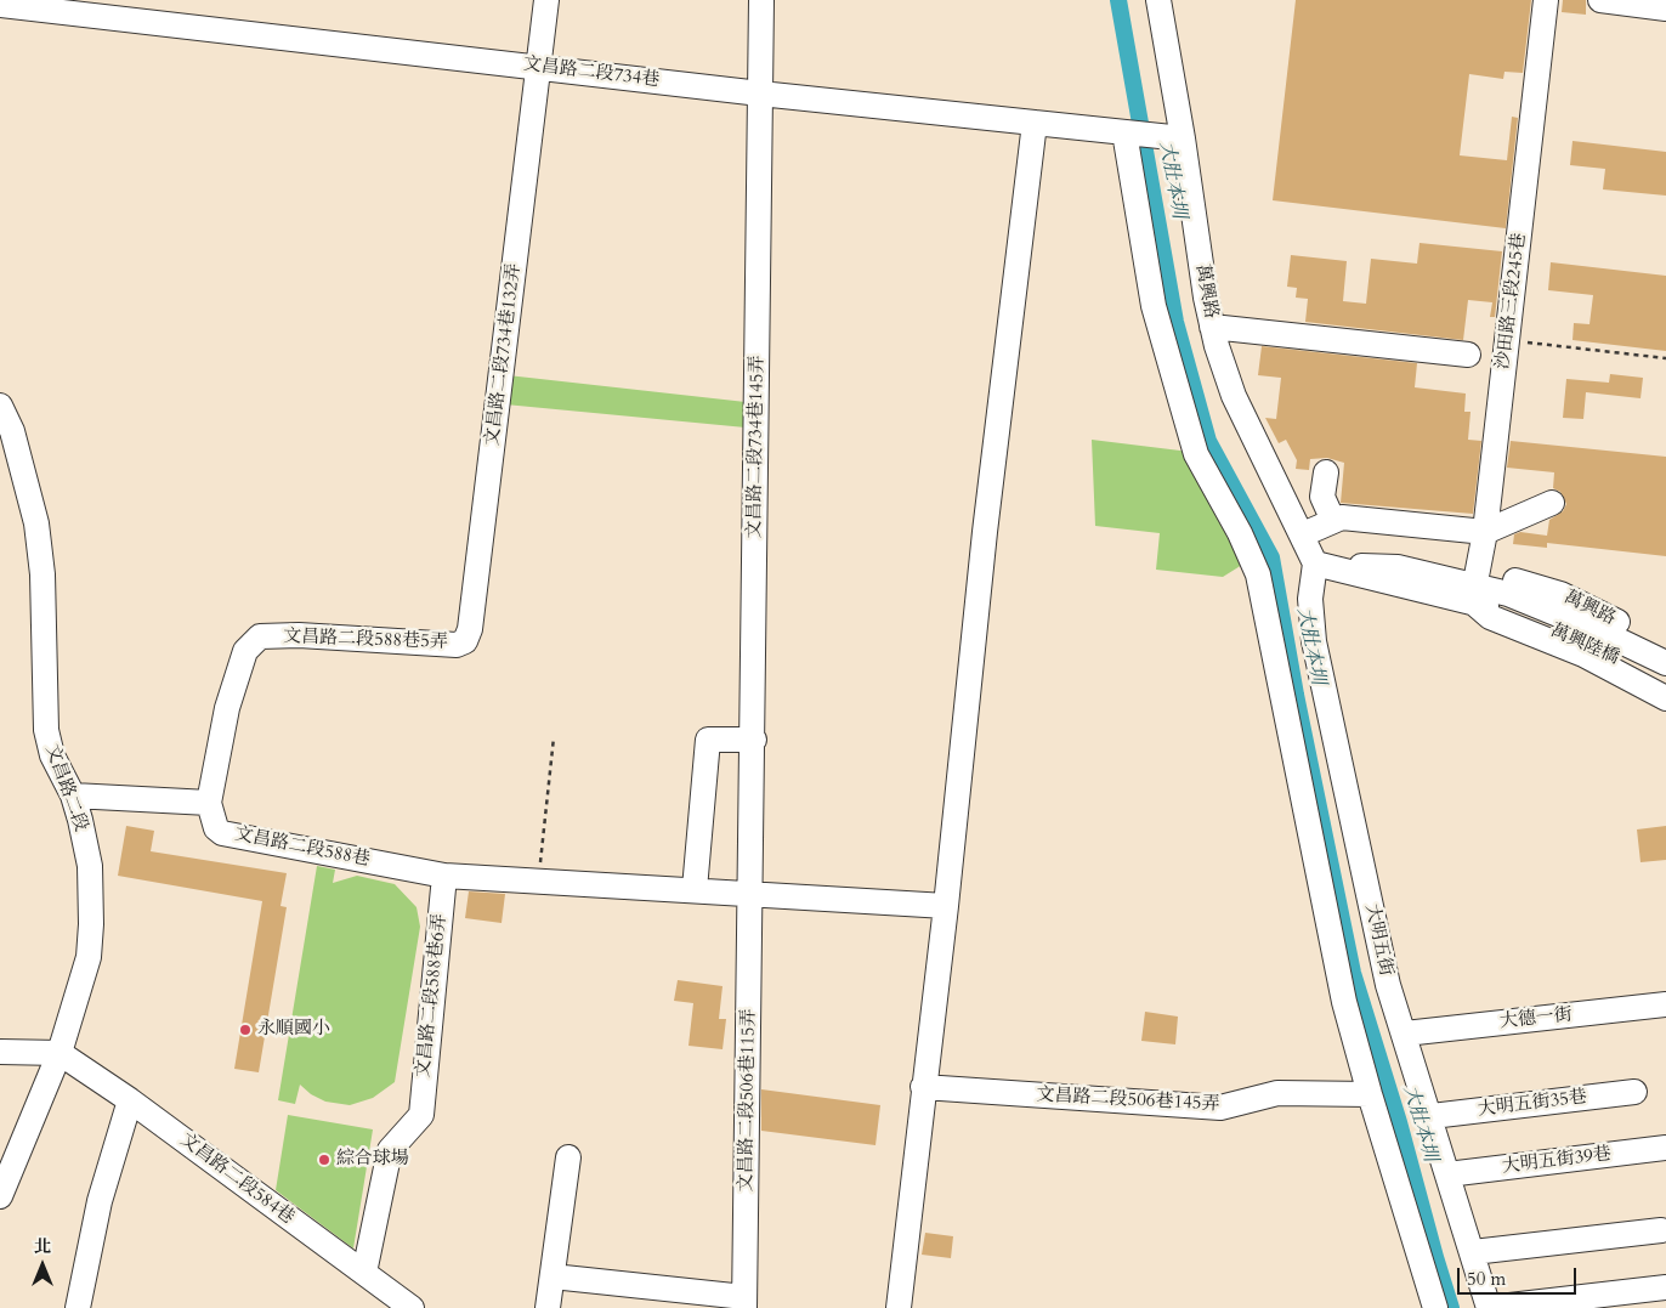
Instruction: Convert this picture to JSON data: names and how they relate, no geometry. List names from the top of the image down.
{
  "streets": {
    "street": [
      "文昌路二段734巷",
      "萬興路",
      "沙田路三段245巷",
      "文昌路二段734巷132弄",
      "文昌路二段734巷145弄",
      "文昌路二段588巷5弄",
      "萬興陸橋",
      "文昌路二段",
      "文昌路二段588巷",
      "大明五街",
      "文昌路二段588巷6弄",
      "大德一街",
      "文昌路二段506巷115弄",
      "文昌路二段506巷145弄",
      "大明五街35巷",
      "大明五街39巷",
      "文昌路二段584巷"
    ]
  },
  "crossings": [
    ["文昌路二段734巷", "萬興路"],
    ["文昌路二段734巷", "文昌路二段734巷132弄"],
    ["文昌路二段734巷", "文昌路二段734巷145弄"],
    ["萬興路", "沙田路三段245巷"],
    ["萬興路", "萬興陸橋"],
    ["萬興路", "大明五街"],
    ["文昌路二段734巷132弄", "文昌路二段588巷5弄"],
    ["文昌路二段734巷145弄", "文昌路二段506巷115弄"],
    ["文昌路二段588巷5弄", "文昌路二段588巷"],
    ["文昌路二段", "文昌路二段584巷"],
    ["文昌路二段588巷", "文昌路二段588巷6弄"],
    ["大明五街", "大德一街"],
    ["大明五街", "大明五街35巷"],
    ["大明五街", "大明五街39巷"],
    ["文昌路二段588巷6弄", "文昌路二段584巷"]
  ],
  "water": ["大肚本圳"],
  "places": ["永順國小", "綜合球場"],
  "scale_bar": "50 m",
  "north": "top"
}
